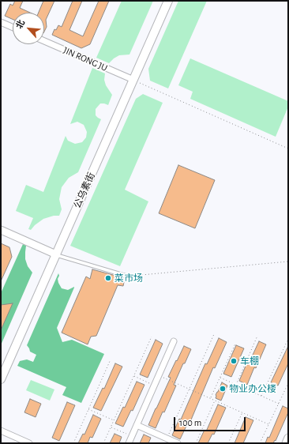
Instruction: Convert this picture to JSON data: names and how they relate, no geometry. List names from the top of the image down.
{
  "streets": {
    "main road": ["公乌素街"],
    "street": ["JIN RONG JU"]
  },
  "crossings": [
    ["JIN RONG JU", "公乌素街"]
  ],
  "places": ["菜市场", "车棚", "物业办公楼"],
  "scale_bar": "100 m",
  "north": "top left"
}
